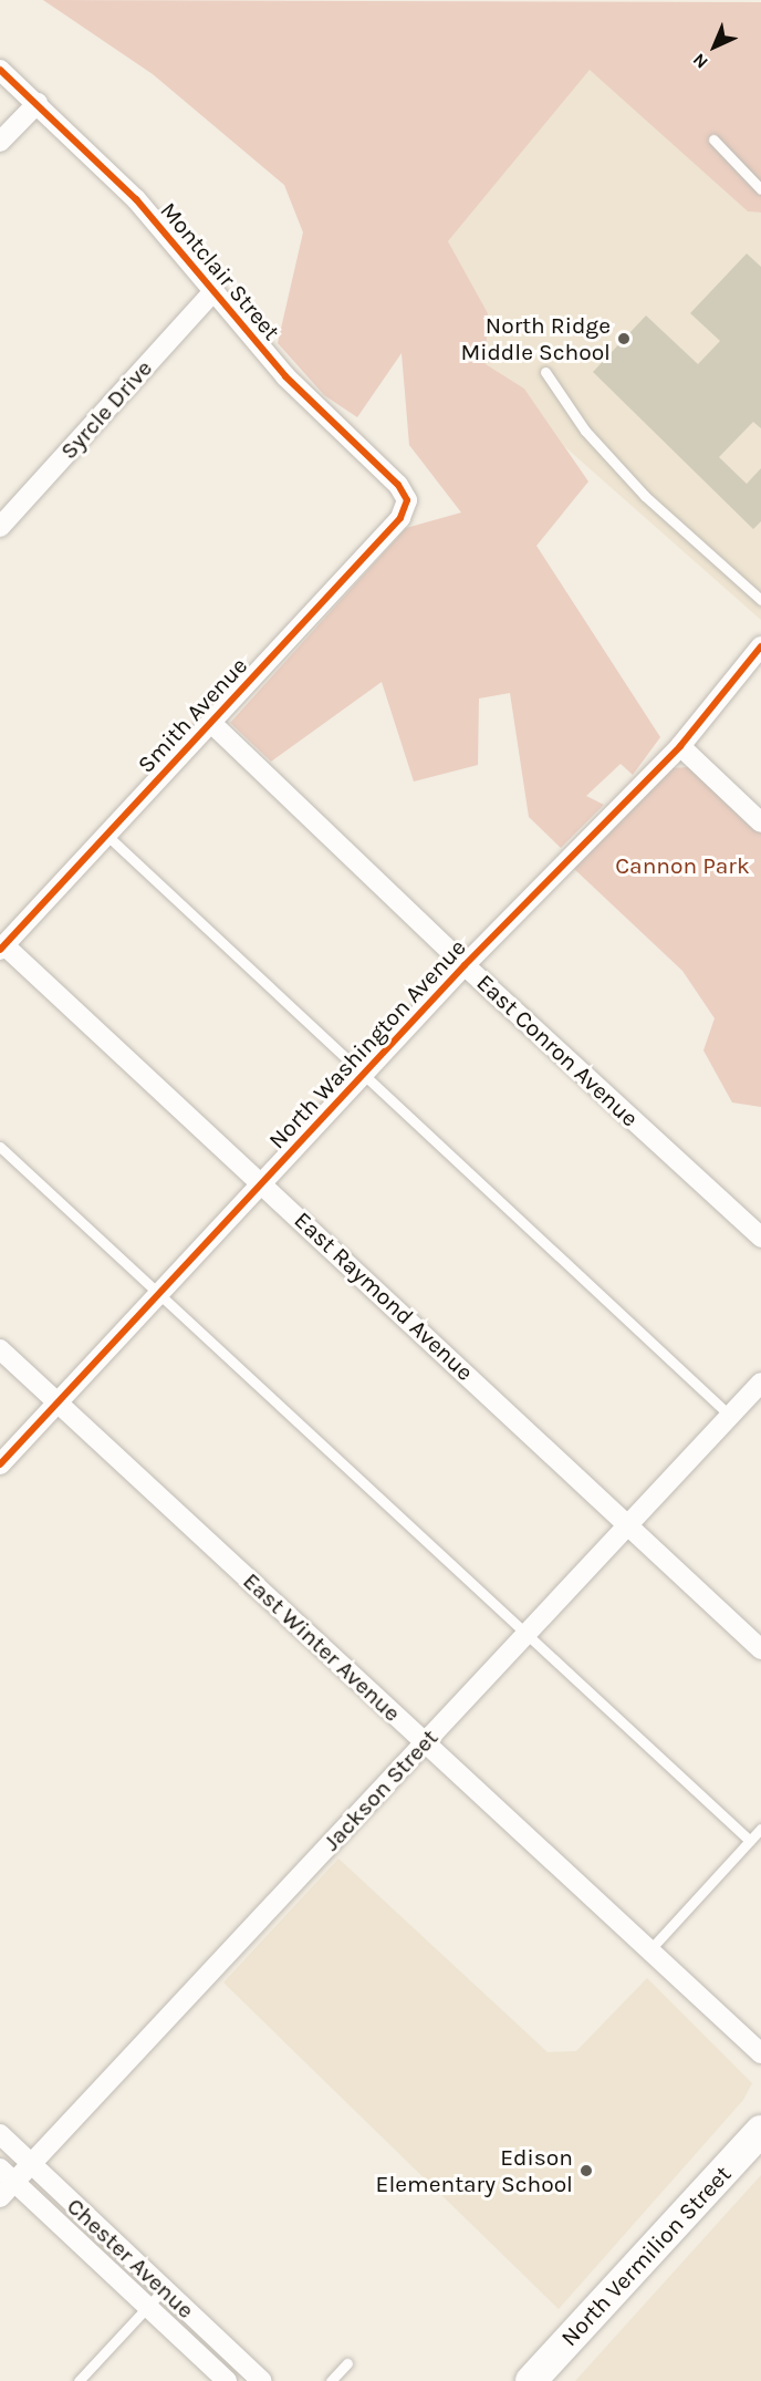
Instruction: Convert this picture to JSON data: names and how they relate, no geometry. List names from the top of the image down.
{
  "streets": {
    "main road": ["North Vermilion Street"],
    "street": [
      "Montclair Street",
      "Syrcle Drive",
      "Smith Avenue",
      "North Washington Avenue",
      "East Conron Avenue",
      "East Raymond Avenue",
      "East Winter Avenue",
      "Jackson Street",
      "Chester Avenue"
    ]
  },
  "crossings": [
    ["Montclair Street", "Syrcle Drive"],
    ["Montclair Street", "Smith Avenue"],
    ["Smith Avenue", "East Conron Avenue"],
    ["Smith Avenue", "East Raymond Avenue"],
    ["North Washington Avenue", "East Conron Avenue"],
    ["North Washington Avenue", "East Raymond Avenue"],
    ["North Washington Avenue", "East Winter Avenue"],
    ["East Raymond Avenue", "Jackson Street"],
    ["East Winter Avenue", "Jackson Street"],
    ["Jackson Street", "Chester Avenue"]
  ],
  "parks": ["Cannon Park"],
  "places": ["North Ridge Middle School", "Edison Elementary School"],
  "north": "bottom left"
}
